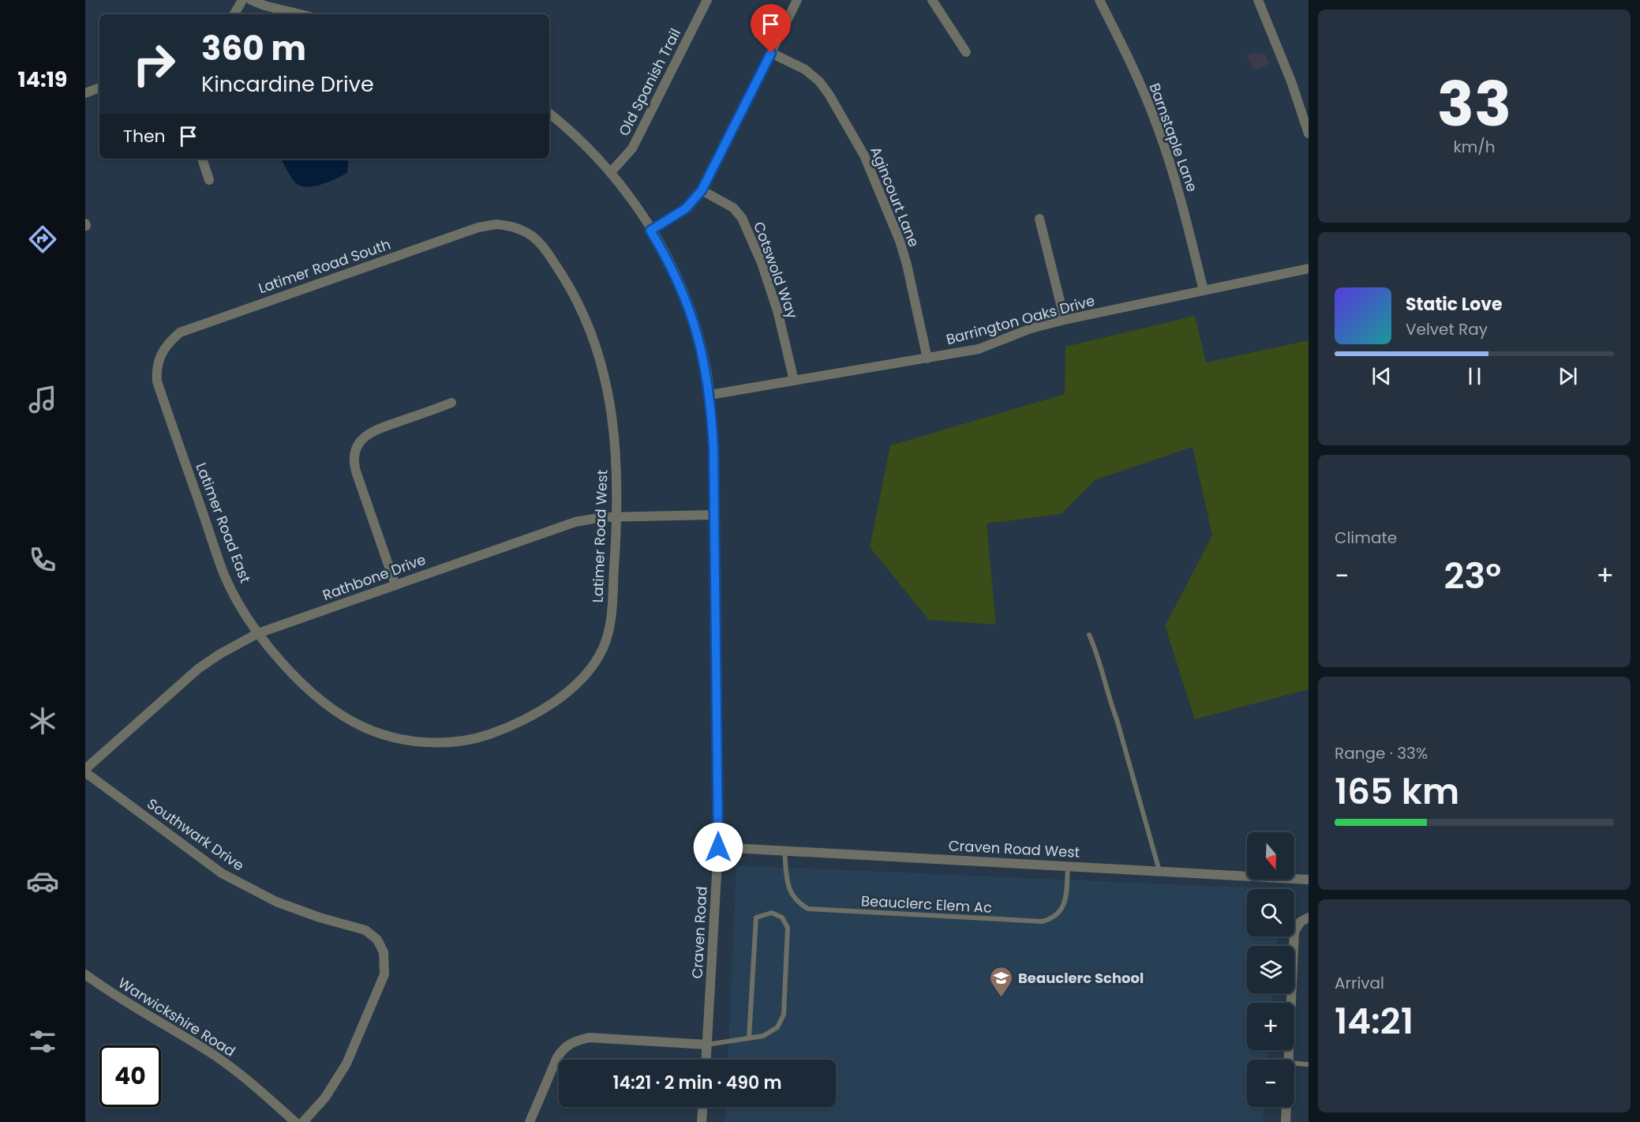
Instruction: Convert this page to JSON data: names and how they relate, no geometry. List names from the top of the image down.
{
  "streets": {
    "street": [
      "Old Spanish Trail",
      "Barnstaple Lane",
      "Agincourt Lane",
      "Latimer Road South",
      "Cotswold Way",
      "Barrington Oaks Drive",
      "Latimer Road East",
      "Latimer Road West",
      "Rathbone Drive",
      "Southwark Drive",
      "Craven Road West",
      "Craven Road",
      "Warwickshire Road"
    ],
    "lane": ["Beauclerc Elem Ac"]
  },
  "crossings": [
    ["Old Spanish Trail", "Craven Road"],
    ["Barnstaple Lane", "Barrington Oaks Drive"],
    ["Agincourt Lane", "Barrington Oaks Drive"],
    ["Latimer Road South", "Latimer Road East"],
    ["Latimer Road South", "Latimer Road West"],
    ["Cotswold Way", "Barrington Oaks Drive"],
    ["Barrington Oaks Drive", "Craven Road"],
    ["Latimer Road East", "Latimer Road West"],
    ["Latimer Road East", "Rathbone Drive"],
    ["Latimer Road West", "Rathbone Drive"],
    ["Rathbone Drive", "Southwark Drive"],
    ["Rathbone Drive", "Craven Road"],
    ["Craven Road West", "Beauclerc Elem Ac"],
    ["Craven Road West", "Craven Road"]
  ],
  "places": {
    "school or university": ["Beauclerc School"]
  },
  "north": "bottom",
  "page": {
    "tabs": "14:19",
    "tile": [
      ["33", "km/h"],
      "Climate",
      ["Range · 33%", "165 km"],
      ["Arrival", "14:21"]
    ],
    "turn": ["360 m", "Kincardine Drive"],
    "then": "Then",
    "song": ["Static Love", "Velvet Ray"],
    "heat": ["−", "23°", "+"],
    "map_buttons": ["+", "−"],
    "limit": "40",
    "trip": "14:21 · 2 min · 490 m"
  }
}
